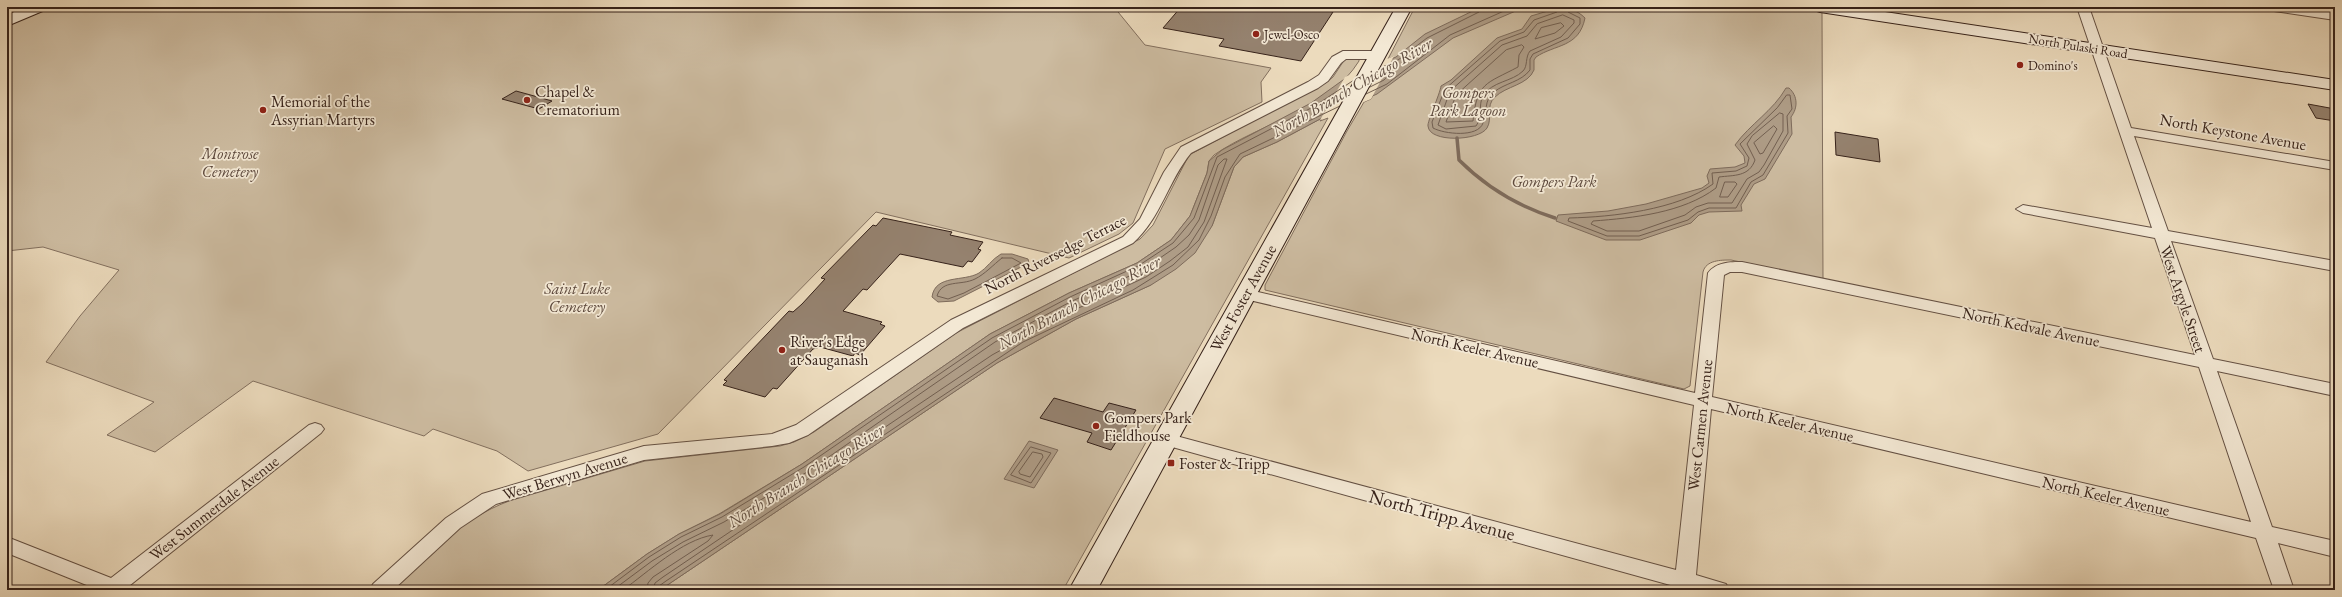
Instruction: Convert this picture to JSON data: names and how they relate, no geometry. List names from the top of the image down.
{
  "streets": {
    "main road": ["North Pulaski Road", "West Foster Avenue"],
    "street": [
      "North Keystone Avenue",
      "North Riversedge Terrace",
      "West Argyle Street",
      "North Kedvale Avenue",
      "North Keeler Avenue",
      "West Carmen Avenue",
      "West Berwyn Avenue",
      "West Summerdale Avenue",
      "North Tripp Avenue"
    ]
  },
  "crossings": [
    ["North Pulaski Road", "West Argyle Street"],
    ["North Keystone Avenue", "West Argyle Street"],
    ["North Riversedge Terrace", "West Foster Avenue"],
    ["North Riversedge Terrace", "West Berwyn Avenue"],
    ["West Foster Avenue", "North Keeler Avenue"],
    ["West Foster Avenue", "North Tripp Avenue"],
    ["West Argyle Street", "North Kedvale Avenue"],
    ["West Argyle Street", "North Keeler Avenue"],
    ["North Kedvale Avenue", "West Carmen Avenue"],
    ["North Keeler Avenue", "West Carmen Avenue"],
    ["West Carmen Avenue", "North Tripp Avenue"]
  ],
  "water": ["North Branch Chicago River"],
  "parks": [
    "Gompers Park Lagoon",
    "Montrose Cemetery",
    "Gompers Park",
    "Saint Luke Cemetery"
  ],
  "places": {
    "other": [
      "Jewel-Osco",
      "Domino's",
      "Chapel & Crematorium",
      "Memorial of the Assyrian Martyrs",
      "River's Edge at Sauganash",
      "Gompers Park Fieldhouse"
    ],
    "transit": ["Foster & Tripp"]
  }
}
